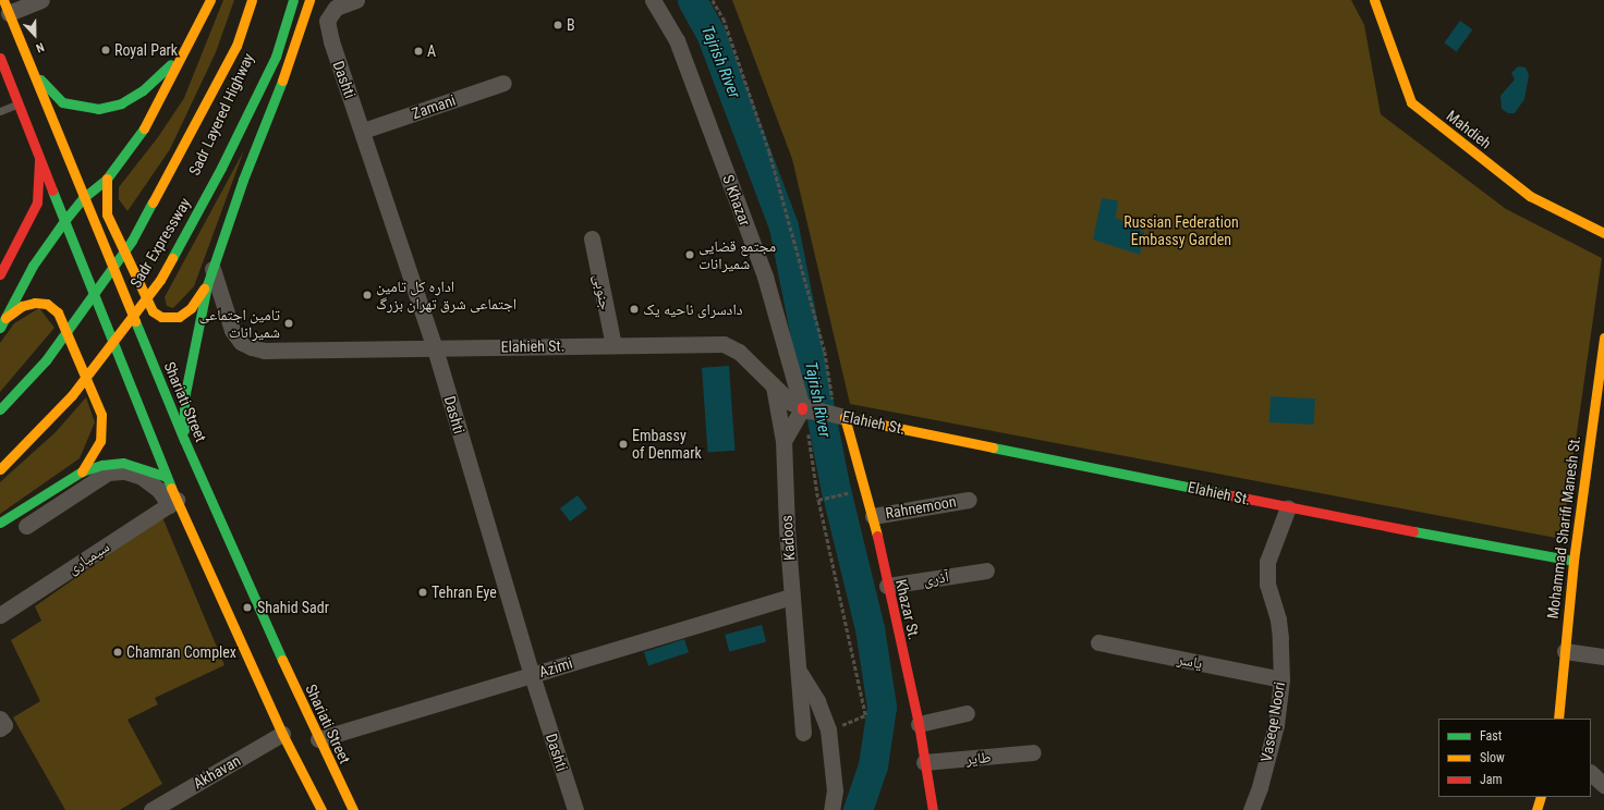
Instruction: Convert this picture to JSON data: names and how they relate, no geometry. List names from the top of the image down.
{
  "streets": {
    "main road": [
      "Sadr Layered Highway",
      "Mahdieh",
      "Sadr Expressway",
      "Elahieh St.",
      "Shariati Street",
      "Mohammad Sharifi Manesh St.",
      "Khazar St."
    ],
    "street": [
      "Dashti",
      "Zamani",
      "S Khazar",
      "جنوبی",
      "Rahnemoon",
      "Kadoos",
      "سیمیاری",
      "آذری",
      "یاسر",
      "Azimi",
      "Vaseqe Noori",
      "طایر",
      "Akhavan"
    ]
  },
  "crossings": [
    ["Dashti", "Zamani"],
    ["Dashti", "Elahieh St."],
    ["Dashti", "Azimi"],
    ["S Khazar", "Elahieh St."],
    ["جنوبی", "Elahieh St."],
    ["Elahieh St.", "Mohammad Sharifi Manesh St."],
    ["Elahieh St.", "Kadoos"],
    ["Elahieh St.", "Khazar St."],
    ["Elahieh St.", "Vaseqe Noori"],
    ["Shariati Street", "سیمیاری"],
    ["Shariati Street", "Azimi"],
    ["Shariati Street", "Akhavan"],
    ["Rahnemoon", "Khazar St."],
    ["Kadoos", "Azimi"],
    ["آذری", "Khazar St."],
    ["Khazar St.", "طایر"],
    ["یاسر", "Vaseqe Noori"]
  ],
  "water": ["Tajrish River"],
  "parks": ["Russian Federation Embassy Garden"],
  "places": [
    "B",
    "Royal Park",
    "A",
    "مجتمع قضایی شمیرانات",
    "اداره کل تامین اجتماعی شرق تهران بزرگ",
    "دادسرای ناحیه یک",
    "تامین اجتماعی شمیرانات",
    "Embassy of Denmark",
    "Tehran Eye",
    "Shahid Sadr",
    "Chamran Complex"
  ],
  "legend": ["Fast", "Slow", "Jam"],
  "north": "bottom"
}
